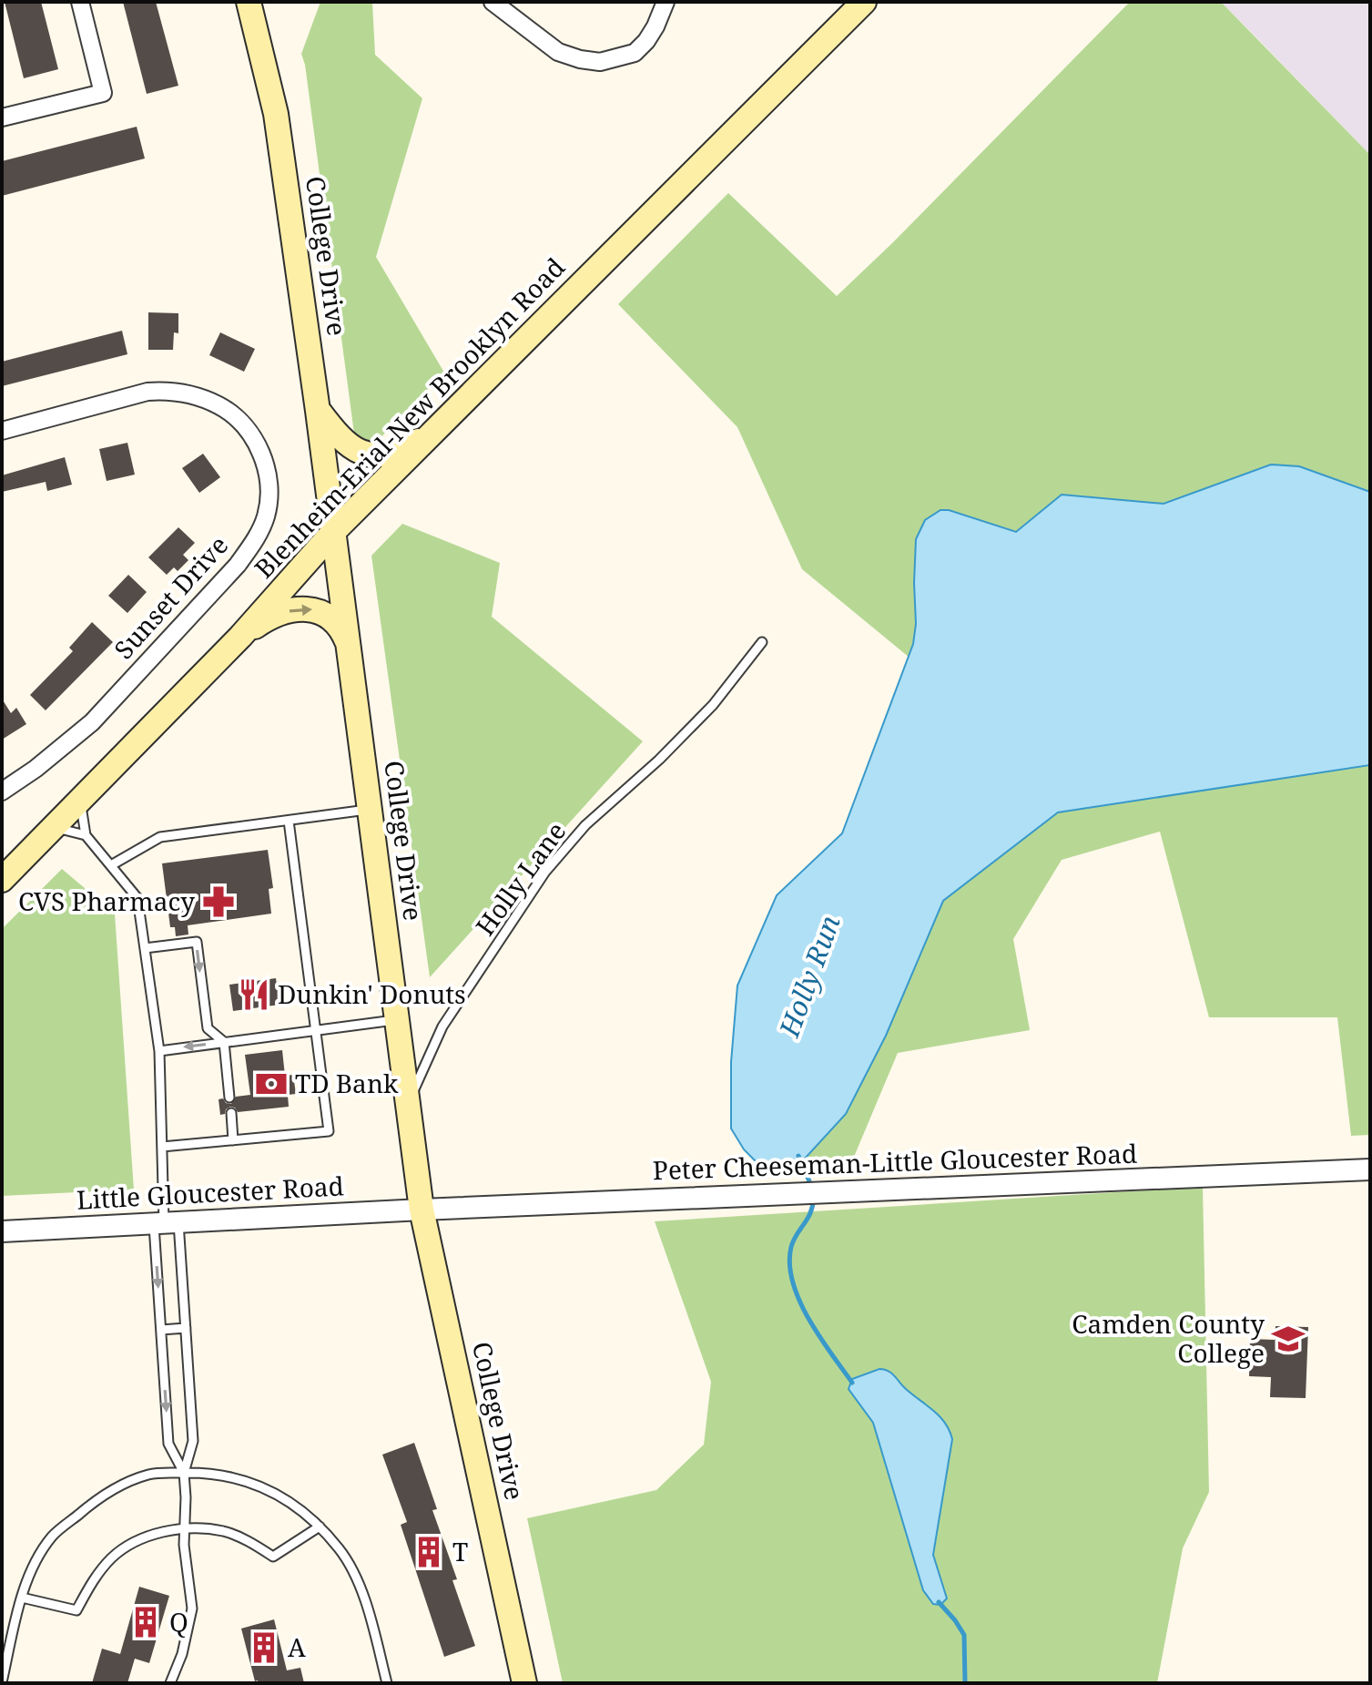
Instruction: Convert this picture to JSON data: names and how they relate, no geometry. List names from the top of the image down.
{
  "streets": {
    "main road": ["College Drive", "Blenheim-Erial-New Brooklyn Road"],
    "street": ["Sunset Drive", "Peter Cheeseman-Little Gloucester Road", "Little Gloucester Road"],
    "lane": ["Holly Lane"]
  },
  "crossings": [
    ["College Drive", "Blenheim-Erial-New Brooklyn Road"],
    ["College Drive", "Holly Lane"],
    ["College Drive", "Peter Cheeseman-Little Gloucester Road"],
    ["College Drive", "Little Gloucester Road"],
    ["Peter Cheeseman-Little Gloucester Road", "Little Gloucester Road"]
  ],
  "water": ["Holly Run"],
  "places": {
    "pharmacy": ["CVS Pharmacy"],
    "restaurant": ["Dunkin' Donuts"],
    "bank": ["TD Bank"],
    "school or university": ["Camden County College"],
    "building": ["T", "Q", "A"]
  }
}
